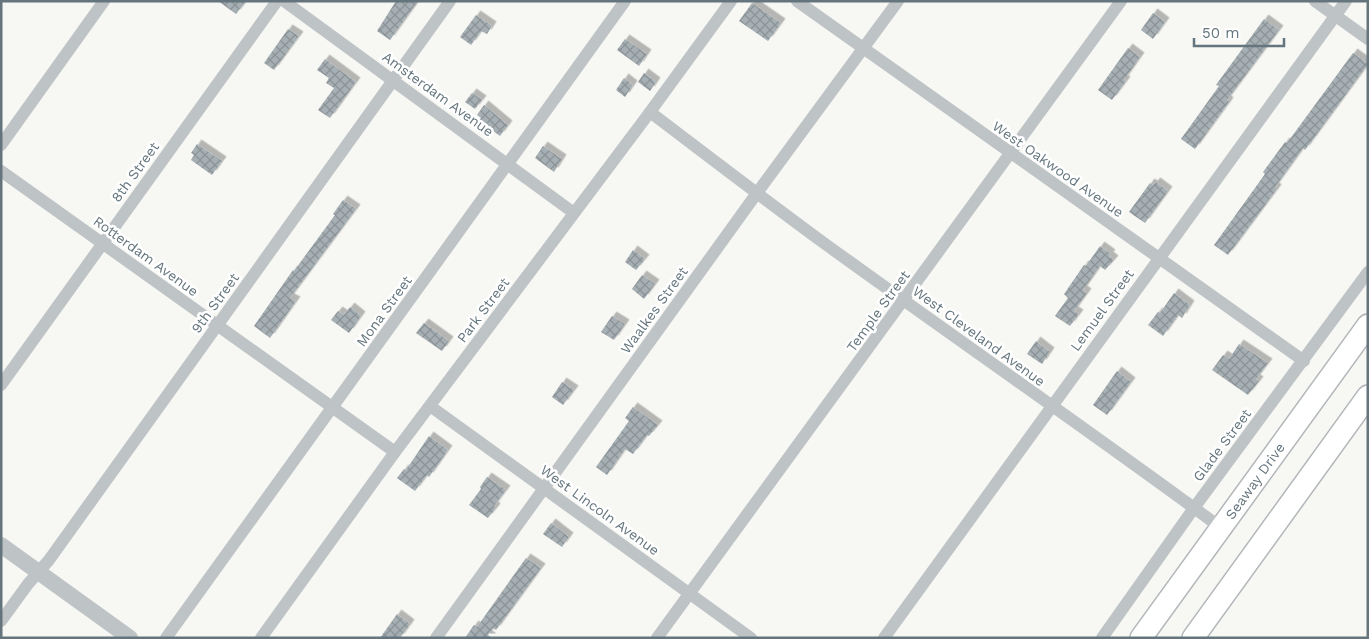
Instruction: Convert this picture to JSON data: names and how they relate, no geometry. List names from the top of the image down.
{
  "streets": {
    "highway": ["Seaway Drive"],
    "street": [
      "Amsterdam Avenue",
      "West Oakwood Avenue",
      "8th Street",
      "Rotterdam Avenue",
      "9th Street",
      "Park Street",
      "Waalkes Street",
      "Lemuel Street",
      "Mona Street",
      "Temple Street",
      "West Cleveland Avenue",
      "Glade Street",
      "West Lincoln Avenue"
    ]
  },
  "crossings": [
    ["Amsterdam Avenue", "9th Street"],
    ["Amsterdam Avenue", "Park Street"],
    ["Amsterdam Avenue", "Mona Street"],
    ["West Oakwood Avenue", "Waalkes Street"],
    ["West Oakwood Avenue", "Lemuel Street"],
    ["West Oakwood Avenue", "Temple Street"],
    ["West Oakwood Avenue", "Glade Street"],
    ["8th Street", "Rotterdam Avenue"],
    ["Rotterdam Avenue", "9th Street"],
    ["Rotterdam Avenue", "Park Street"],
    ["Rotterdam Avenue", "Mona Street"],
    ["Park Street", "West Cleveland Avenue"],
    ["Park Street", "West Lincoln Avenue"],
    ["Waalkes Street", "West Cleveland Avenue"],
    ["Waalkes Street", "West Lincoln Avenue"],
    ["Lemuel Street", "West Cleveland Avenue"],
    ["Temple Street", "West Cleveland Avenue"],
    ["Temple Street", "West Lincoln Avenue"],
    ["West Cleveland Avenue", "Glade Street"],
    ["West Cleveland Avenue", "Seaway Drive"]
  ],
  "scale_bar": "50 m"
}
